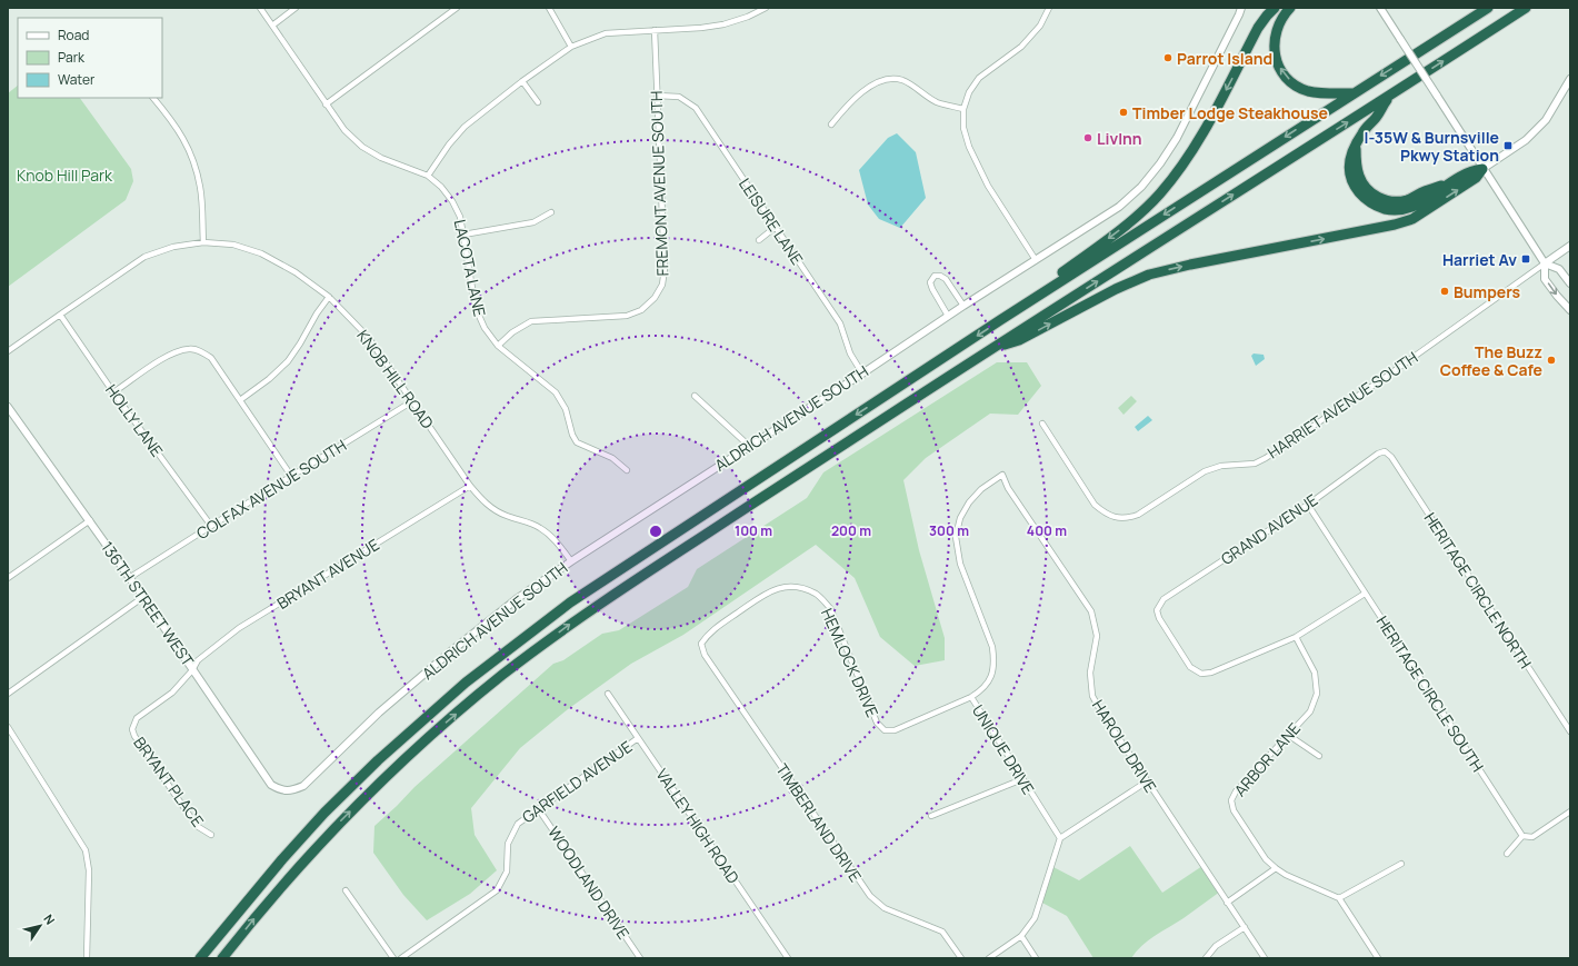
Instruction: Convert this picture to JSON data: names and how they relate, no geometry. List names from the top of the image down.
{
  "streets": {
    "street": [
      "FREMONT AVENUE SOUTH",
      "LEISURE LANE",
      "LACOTA LANE",
      "KNOB HILL ROAD",
      "HARRIET AVENUE SOUTH",
      "ALDRICH AVENUE SOUTH",
      "HOLLY LANE",
      "COLFAX AVENUE SOUTH",
      "GRAND AVENUE",
      "BRYANT AVENUE",
      "HERITAGE CIRCLE NORTH",
      "136TH STREET WEST",
      "HEMLOCK DRIVE",
      "HERITAGE CIRCLE SOUTH",
      "HAROLD DRIVE",
      "UNIQUE DRIVE",
      "ARBOR LANE",
      "BRYANT PLACE",
      "GARFIELD AVENUE",
      "TIMBERLAND DRIVE",
      "VALLEY HIGH ROAD",
      "WOODLAND DRIVE"
    ]
  },
  "crossings": [
    ["FREMONT AVENUE SOUTH", "LEISURE LANE"],
    ["FREMONT AVENUE SOUTH", "LACOTA LANE"],
    ["LEISURE LANE", "ALDRICH AVENUE SOUTH"],
    ["KNOB HILL ROAD", "ALDRICH AVENUE SOUTH"],
    ["KNOB HILL ROAD", "HOLLY LANE"],
    ["KNOB HILL ROAD", "COLFAX AVENUE SOUTH"],
    ["KNOB HILL ROAD", "BRYANT AVENUE"],
    ["ALDRICH AVENUE SOUTH", "136TH STREET WEST"],
    ["HOLLY LANE", "COLFAX AVENUE SOUTH"],
    ["COLFAX AVENUE SOUTH", "136TH STREET WEST"],
    ["GRAND AVENUE", "HERITAGE CIRCLE NORTH"],
    ["GRAND AVENUE", "HERITAGE CIRCLE SOUTH"],
    ["GRAND AVENUE", "ARBOR LANE"],
    ["BRYANT AVENUE", "136TH STREET WEST"],
    ["BRYANT AVENUE", "BRYANT PLACE"],
    ["136TH STREET WEST", "BRYANT PLACE"],
    ["HEMLOCK DRIVE", "UNIQUE DRIVE"],
    ["HEMLOCK DRIVE", "TIMBERLAND DRIVE"],
    ["HAROLD DRIVE", "UNIQUE DRIVE"],
    ["GARFIELD AVENUE", "VALLEY HIGH ROAD"],
    ["GARFIELD AVENUE", "WOODLAND DRIVE"]
  ],
  "parks": ["Knob Hill Park"],
  "places": {
    "other": [
      "Parrot Island",
      "Timber Lodge Steakhouse",
      "LivInn",
      "Bumpers",
      "The Buzz Coffee & Cafe"
    ],
    "transit": ["I-35W & Burnsville Pkwy Station", "Harriet Av"]
  },
  "legend": ["Road", "Park", "Water"],
  "north": "top right",
  "rings": [
    "100 m",
    "200 m",
    "300 m",
    "400 m"
  ]
}
